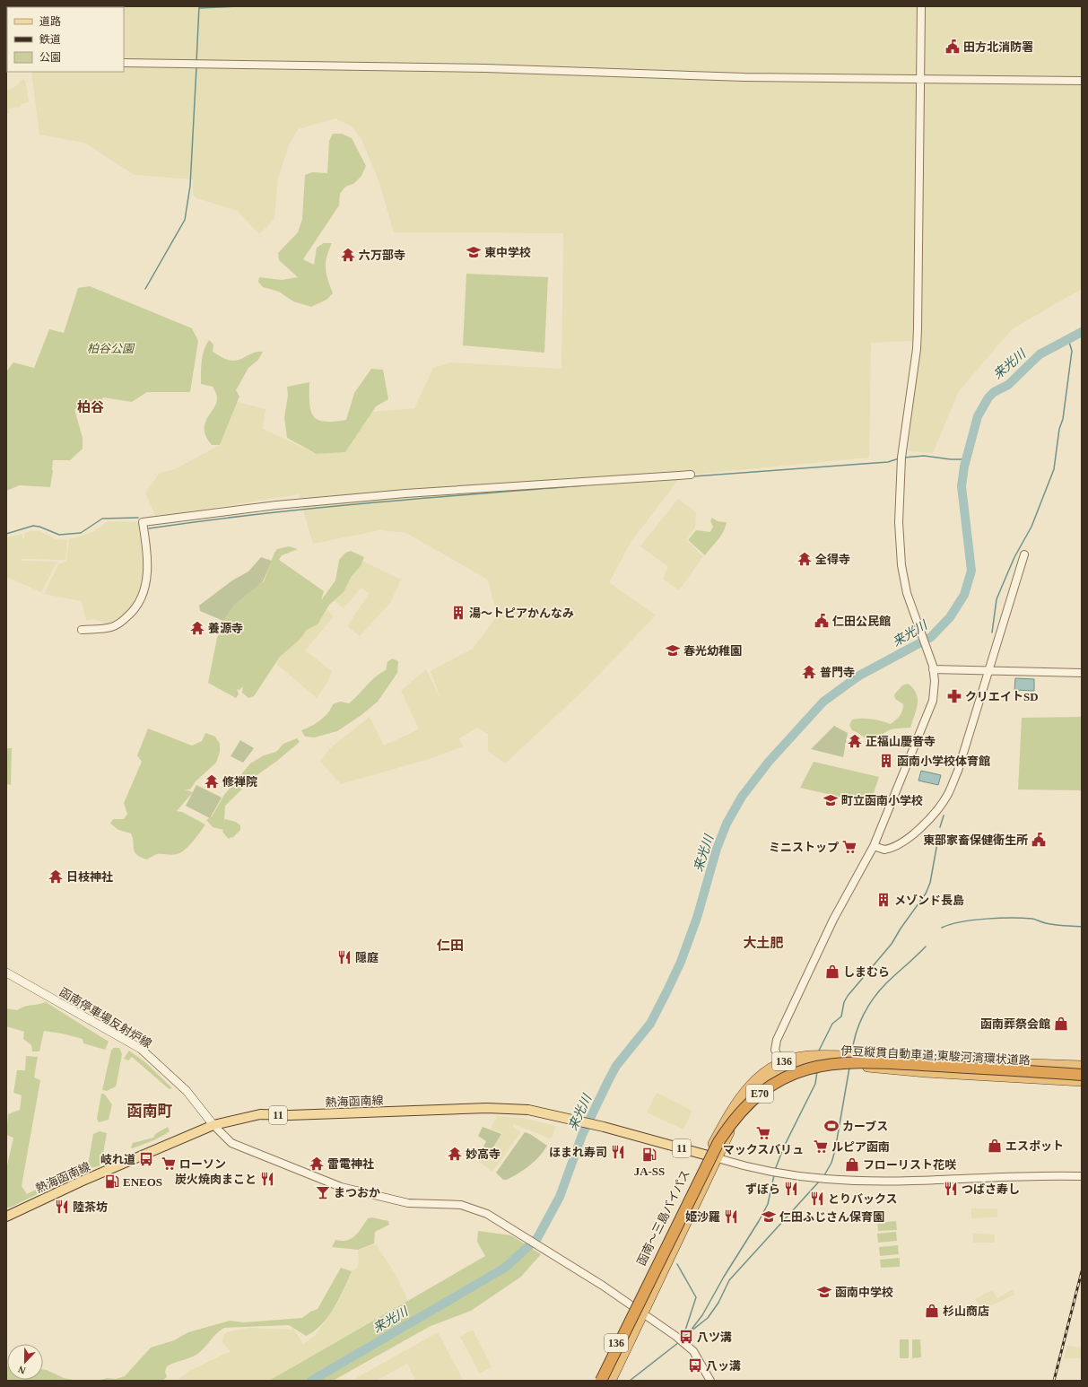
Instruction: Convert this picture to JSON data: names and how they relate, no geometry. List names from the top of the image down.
{
  "streets": {
    "highway": [
      "伊豆縦貫自動車道;東駿河湾環状道路",
      "136",
      "E70",
      "函南～三島バイパス"
    ],
    "main road": ["函南停車場反射炉線", "熱海函南線", "11"]
  },
  "crossings": [
    ["函南停車場反射炉線", "熱海函南線"],
    ["伊豆縦貫自動車道;東駿河湾環状道路", "函南～三島バイパス"],
    ["熱海函南線", "函南～三島バイパス"]
  ],
  "districts": [
    "柏谷",
    "大土肥",
    "仁田",
    "函南町"
  ],
  "water": ["来光川"],
  "parks": ["柏谷公園"],
  "places": {
    "public building": ["田方北消防署", "仁田公民館", "東部家畜保健衛生所"],
    "school or university": [
      "東中学校",
      "春光幼稚園",
      "町立函南小学校",
      "仁田ふじさん保育園",
      "函南中学校"
    ],
    "temple": [
      "六万部寺",
      "全得寺",
      "養源寺",
      "普門寺",
      "正福山慶音寺",
      "修禅院",
      "日枝神社",
      "妙高寺",
      "雷電神社"
    ],
    "building": ["湯～トピアかんなみ", "函南小学校体育館", "メゾンド長島"],
    "pharmacy": ["クリエイトSD"],
    "supermarket": [
      "ミニストップ",
      "マックスバリュ",
      "ルピア函南",
      "ローソン"
    ],
    "restaurant": [
      "隠庭",
      "ほまれ寿司",
      "炭火焼肉まこと",
      "ずぼら",
      "つばさ寿し",
      "とりバックス",
      "陸茶坊",
      "姫沙羅"
    ],
    "shop": [
      "しまむら",
      "函南葬祭会館",
      "エスポット",
      "フローリスト花咲",
      "杉山商店"
    ],
    "sports": ["カーブス"],
    "fuel station": ["JA-SS", "ENEOS"],
    "bus stop": ["岐れ道", "八ツ溝", "八ッ溝"],
    "bar": ["まつおか"]
  },
  "legend": ["道路", "鉄道", "公園"],
  "north": "bottom"
}
